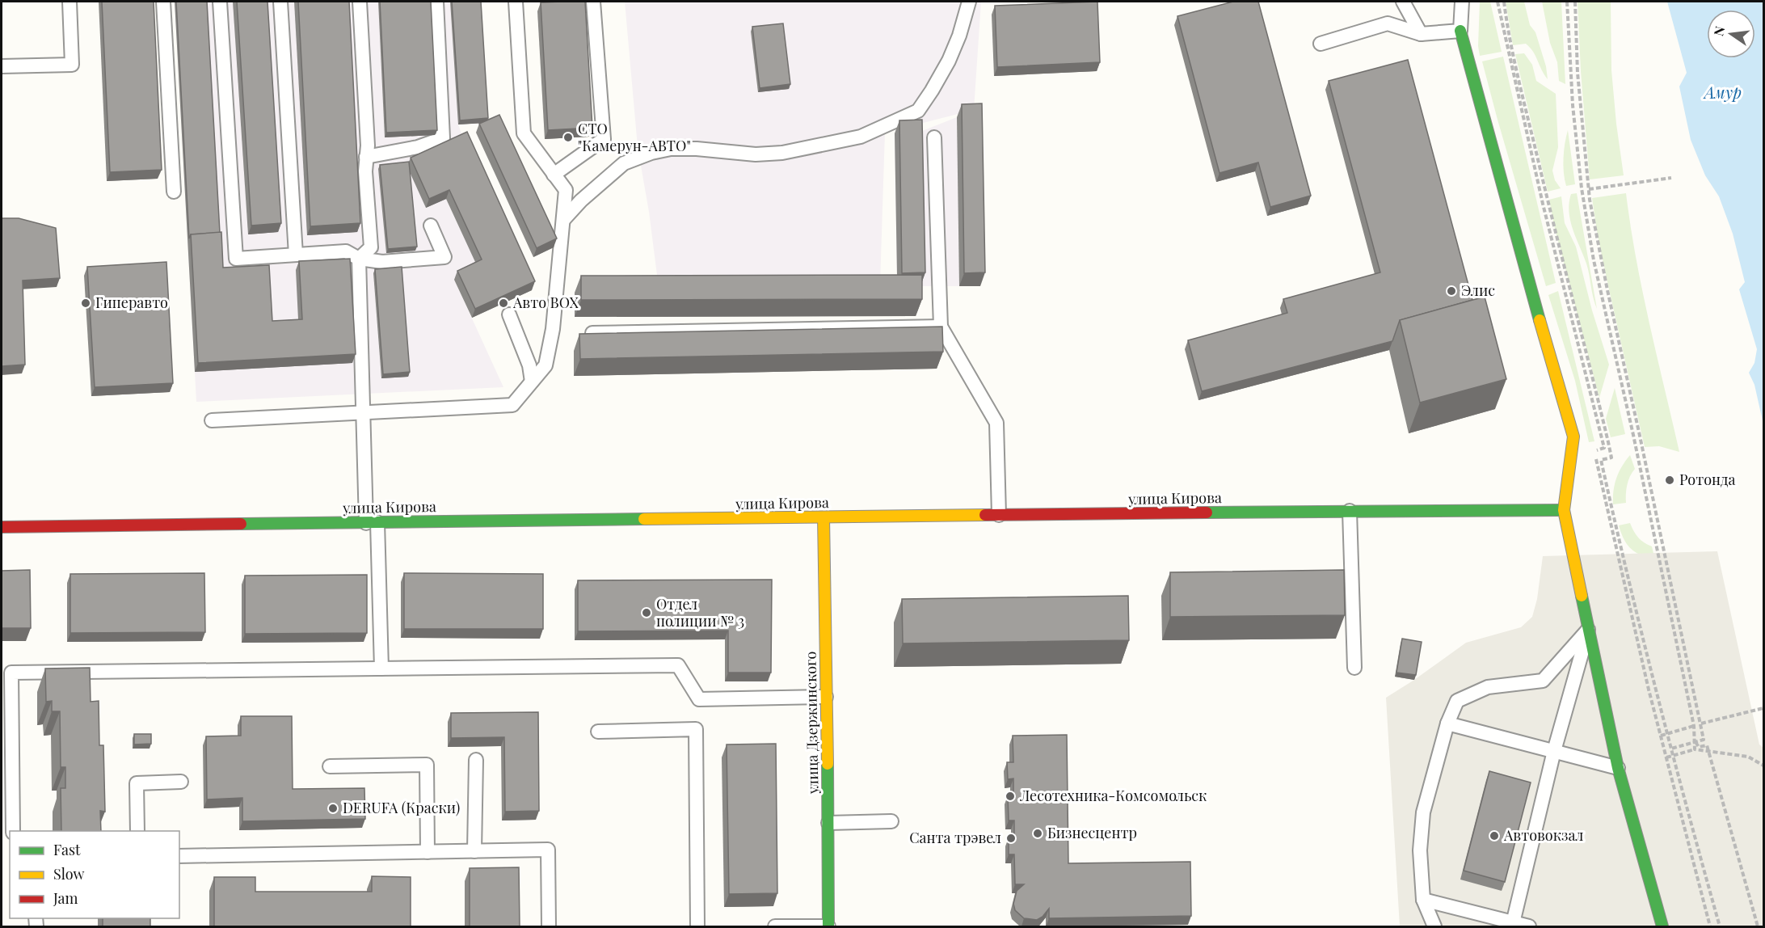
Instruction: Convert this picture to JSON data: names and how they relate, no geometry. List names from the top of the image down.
{
  "streets": {
    "street": ["улица Кирова", "улица Дзержинского"]
  },
  "crossings": [
    ["улица Кирова", "улица Дзержинского"]
  ],
  "water": ["Амур"],
  "places": [
    "СТО \"Камерун-АВТО\"",
    "Элис",
    "Гиперавто",
    "Авто BOX",
    "Ротонда",
    "Отдел полиции № 3",
    "Лесотехника-Комсомольск",
    "DERUFA (Краски)",
    "Бизнесцентр",
    "Автовокзал",
    "Санта трэвел"
  ],
  "legend": ["Fast", "Slow", "Jam"],
  "north": "left"
}
